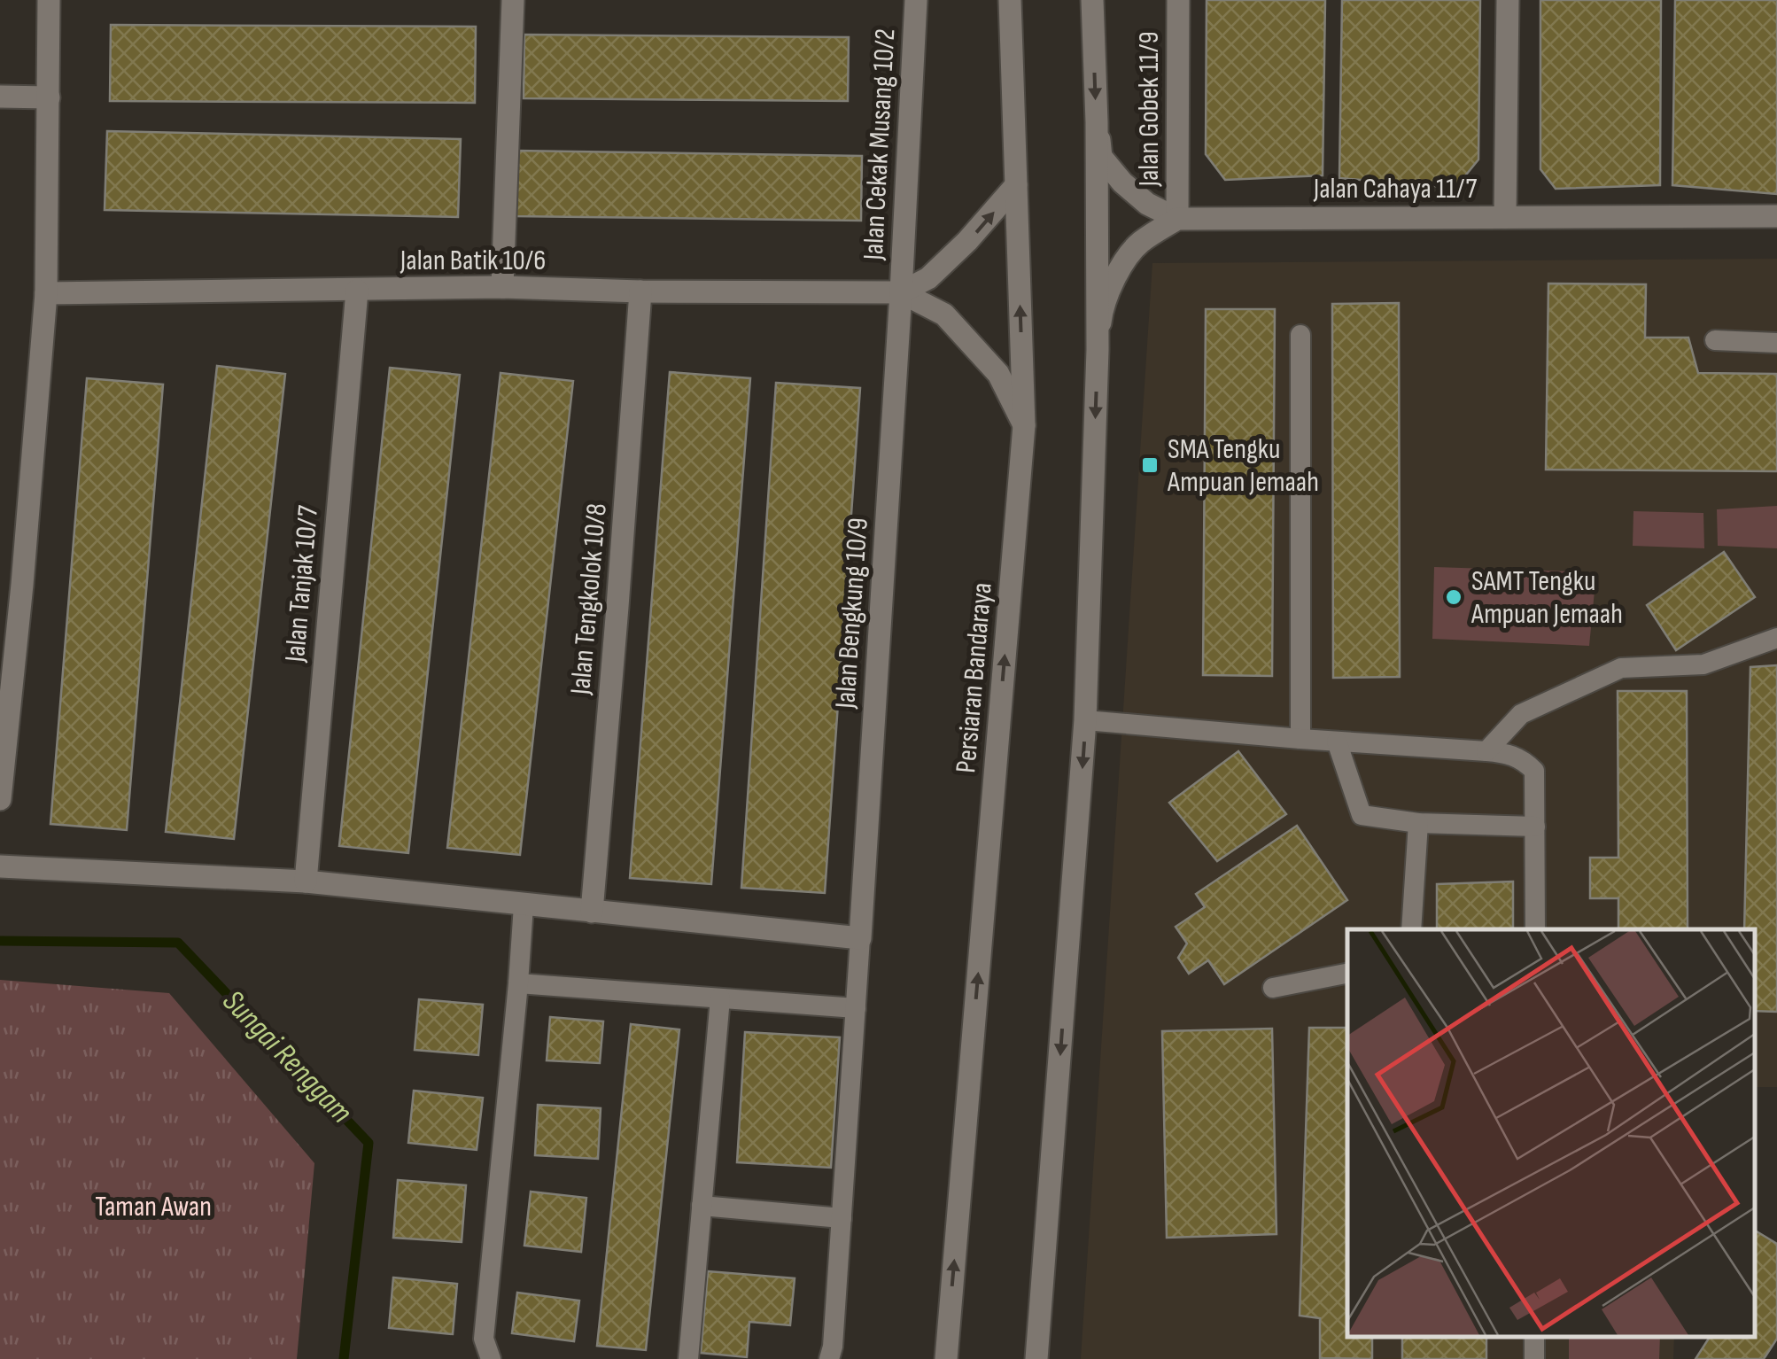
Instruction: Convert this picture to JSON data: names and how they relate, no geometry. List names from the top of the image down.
{
  "streets": {
    "street": [
      "Jalan Gobek 11/9",
      "Jalan Cekak Musang 10/2",
      "Jalan Cahaya 11/7",
      "Jalan Batik 10/6",
      "Jalan Tanjak 10/7",
      "Jalan Tengkolok 10/8",
      "Jalan Bengkung 10/9",
      "Persiaran Bandaraya"
    ]
  },
  "crossings": [
    ["Jalan Gobek 11/9", "Jalan Cahaya 11/7"],
    ["Jalan Cekak Musang 10/2", "Jalan Batik 10/6"],
    ["Jalan Cekak Musang 10/2", "Jalan Bengkung 10/9"],
    ["Jalan Batik 10/6", "Jalan Tanjak 10/7"],
    ["Jalan Batik 10/6", "Jalan Tengkolok 10/8"],
    ["Jalan Batik 10/6", "Jalan Bengkung 10/9"],
    ["Jalan Batik 10/6", "Persiaran Bandaraya"]
  ],
  "water": ["Sungai Renggam"],
  "parks": ["Taman Awan"],
  "places": {
    "transit": ["SMA Tengku Ampuan Jemaah"],
    "other": ["SAMT Tengku Ampuan Jemaah"]
  }
}
